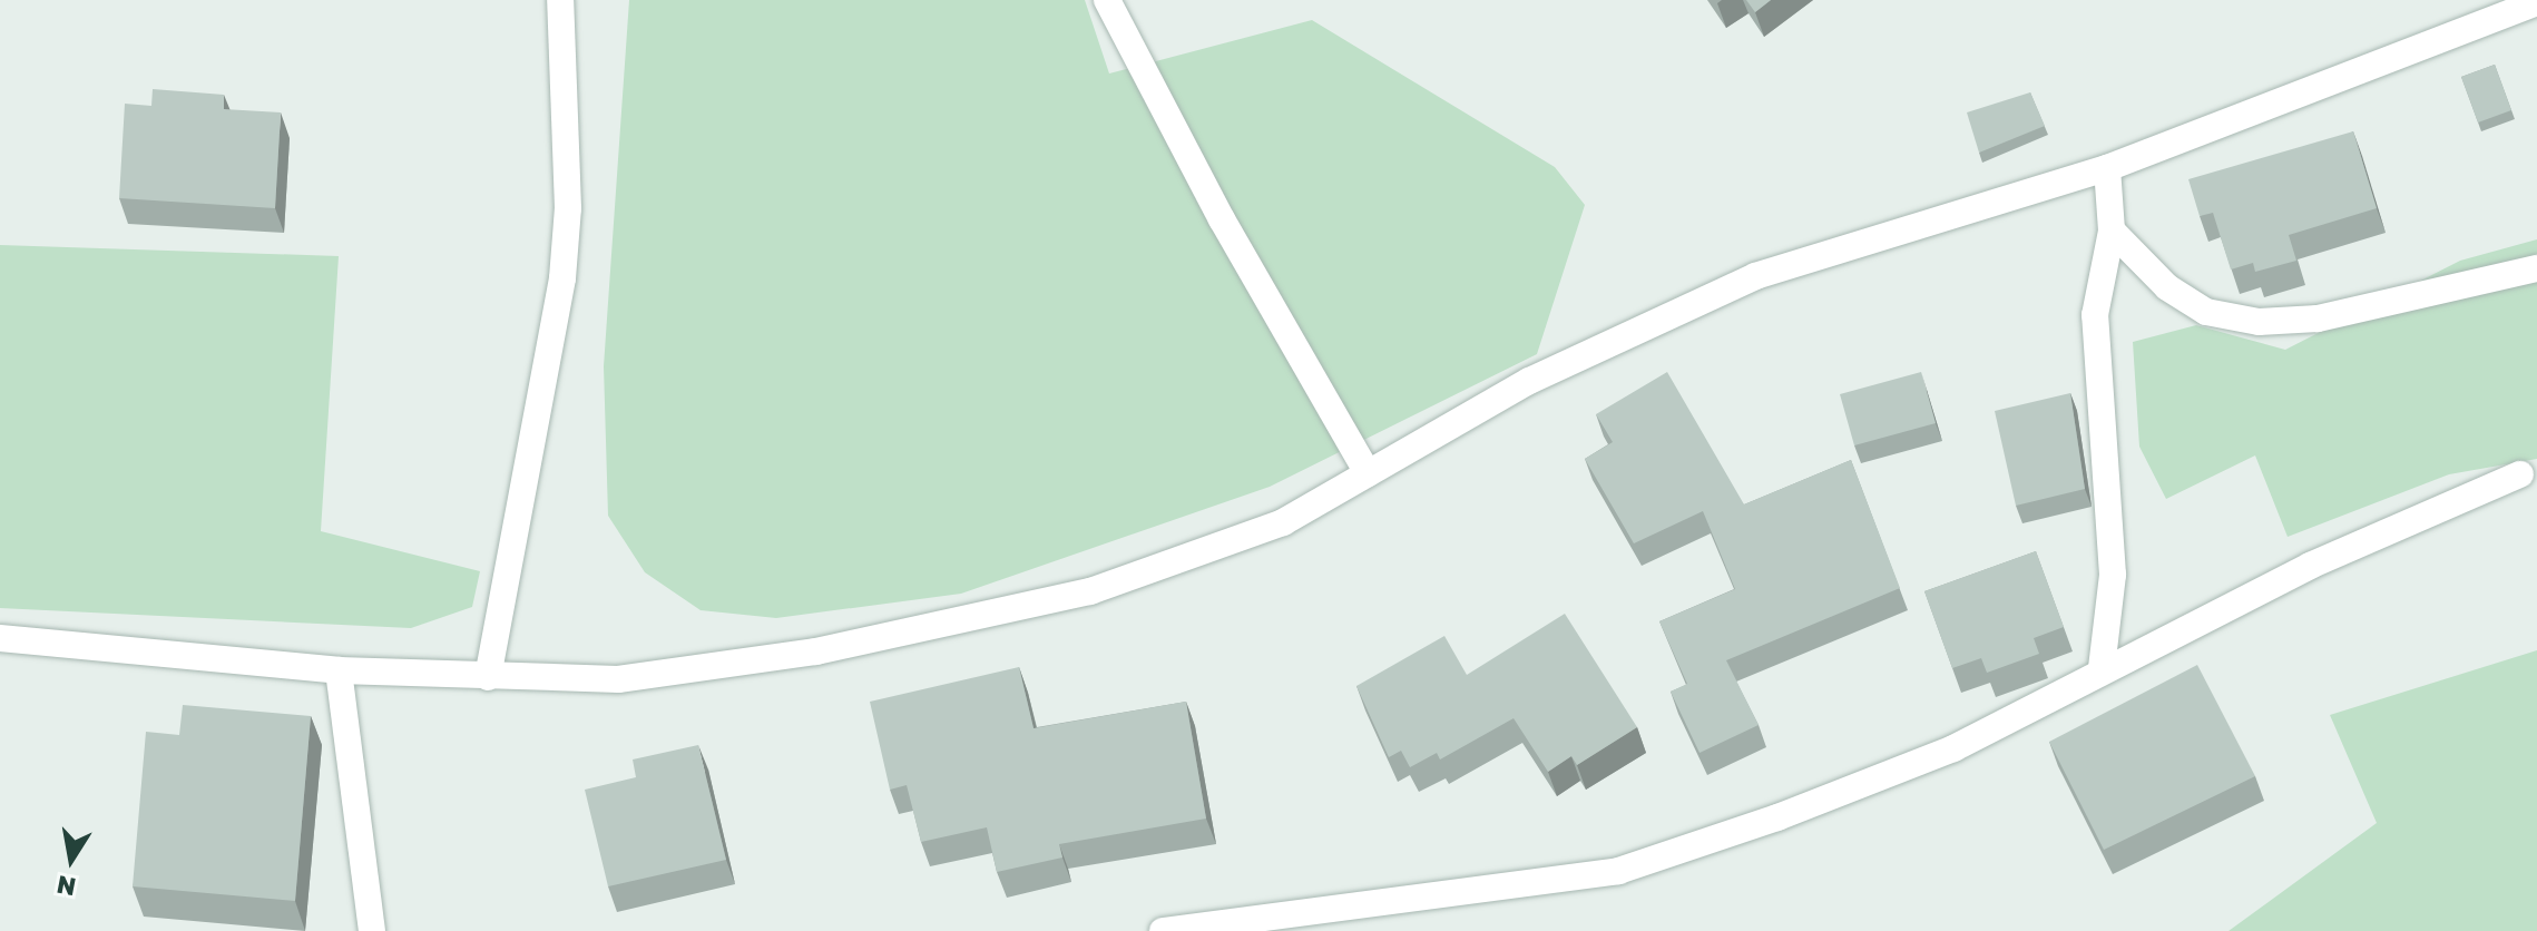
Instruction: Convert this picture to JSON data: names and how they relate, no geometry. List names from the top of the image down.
{
  "north": "bottom"
}
